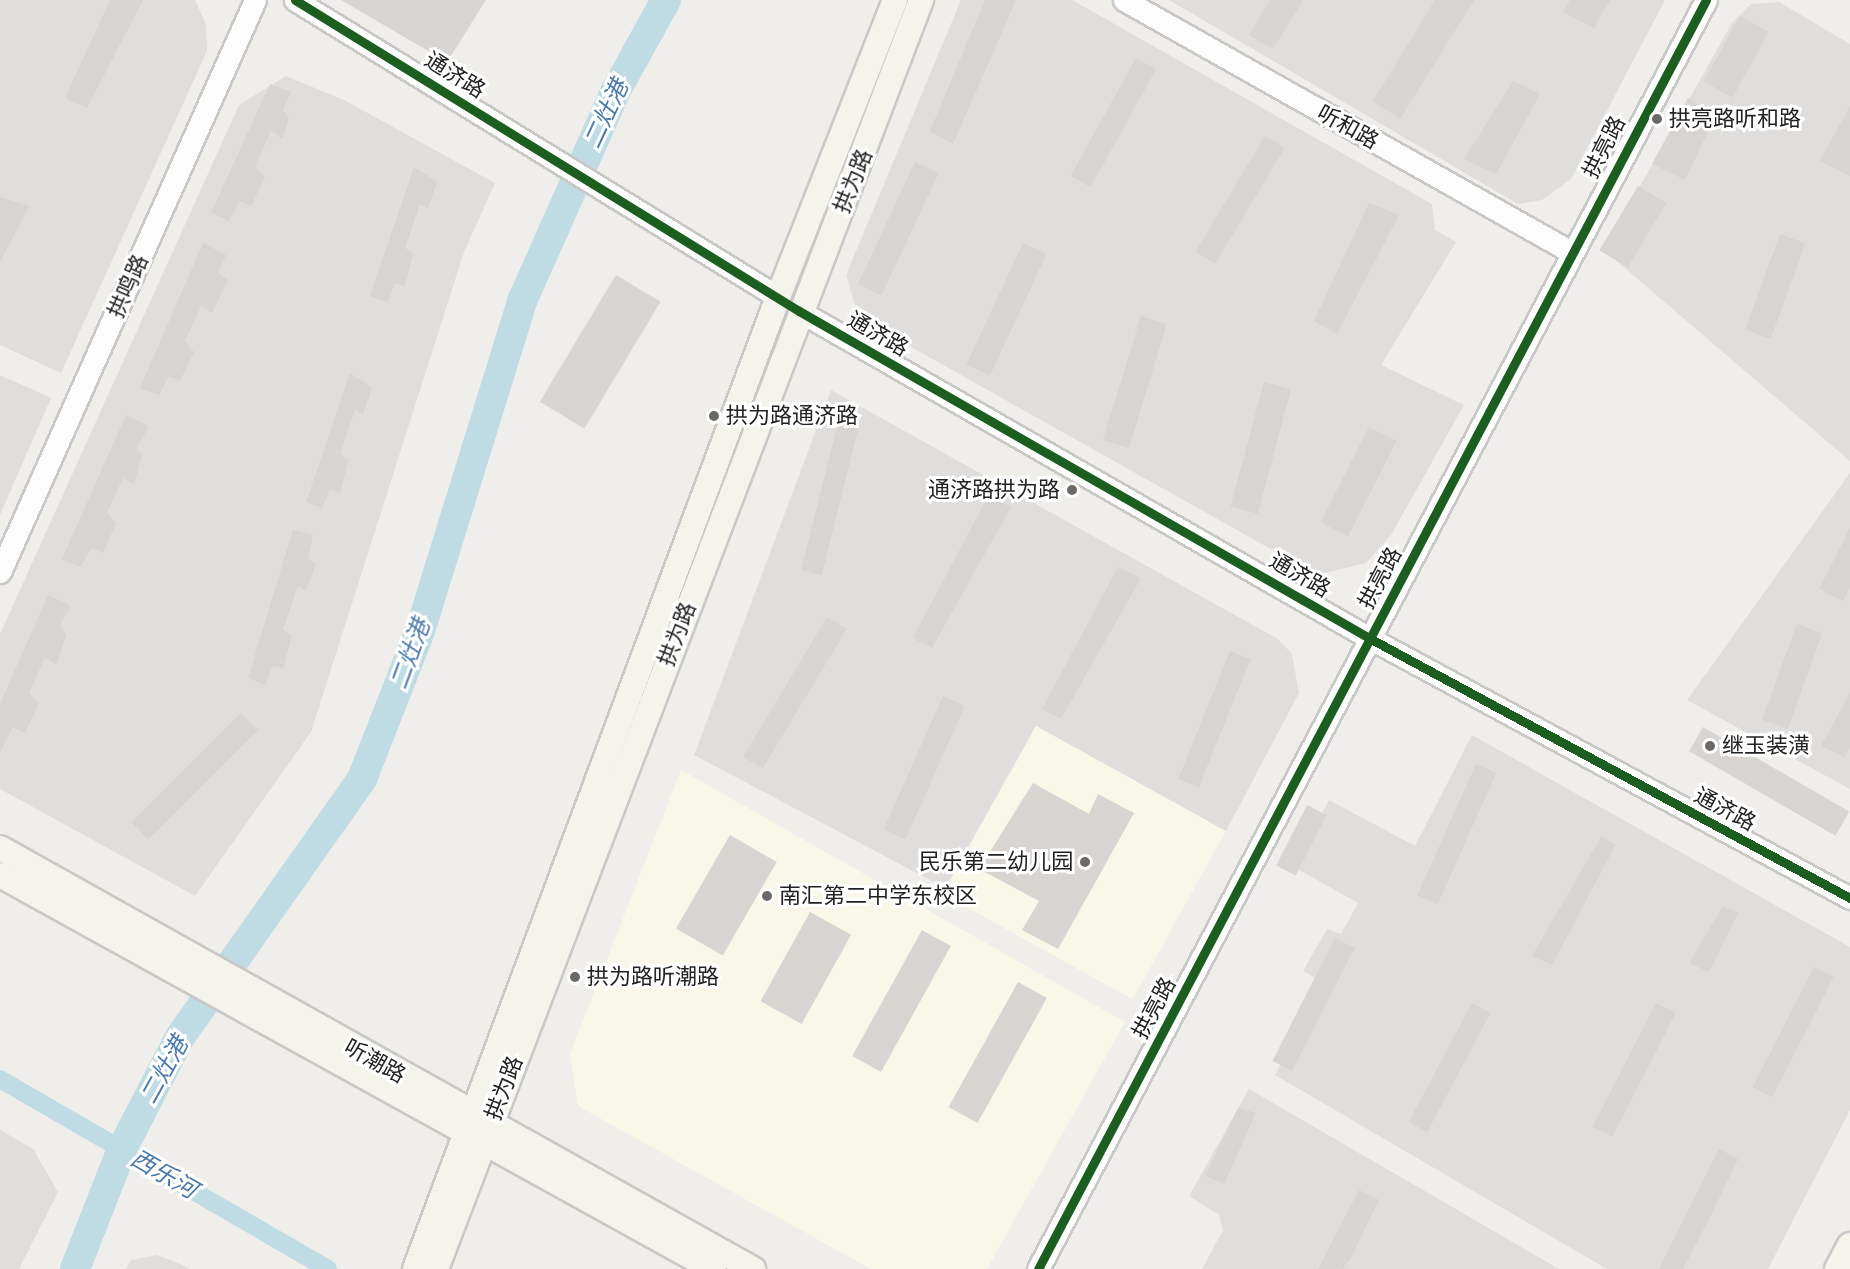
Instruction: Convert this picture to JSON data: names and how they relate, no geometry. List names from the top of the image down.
{
  "streets": {
    "main road": ["拱为路", "听潮路"],
    "street": [
      "通济路",
      "听和路",
      "拱亮路",
      "拱鸣路"
    ]
  },
  "crossings": [
    ["通济路", "拱亮路"],
    ["通济路", "拱为路"],
    ["听和路", "拱亮路"],
    ["拱为路", "听潮路"]
  ],
  "water": ["二灶港", "西乐河"],
  "places": [
    "拱亮路听和路",
    "拱为路通济路",
    "通济路拱为路",
    "继玉装潢",
    "民乐第二幼儿园",
    "南汇第二中学东校区",
    "拱为路听潮路"
  ]
}
